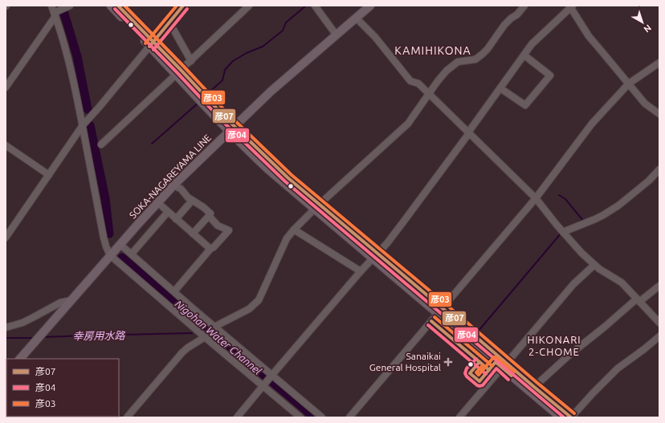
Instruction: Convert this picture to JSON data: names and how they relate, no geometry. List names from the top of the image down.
{
  "streets": {
    "main road": ["SOKA-NAGAREYAMA LINE"]
  },
  "districts": ["KAMIHIKONA", "HIKONARI 2-CHOME"],
  "water": ["幸房用水路", "Nigohan Water Channel"],
  "places": {
    "health": ["Sanaikai General Hospital"]
  },
  "lines": ["transit line 彦07", "transit line 彦03", "transit line 彦04"],
  "legend": ["彦07", "彦04", "彦03"],
  "north": "bottom right"
}
